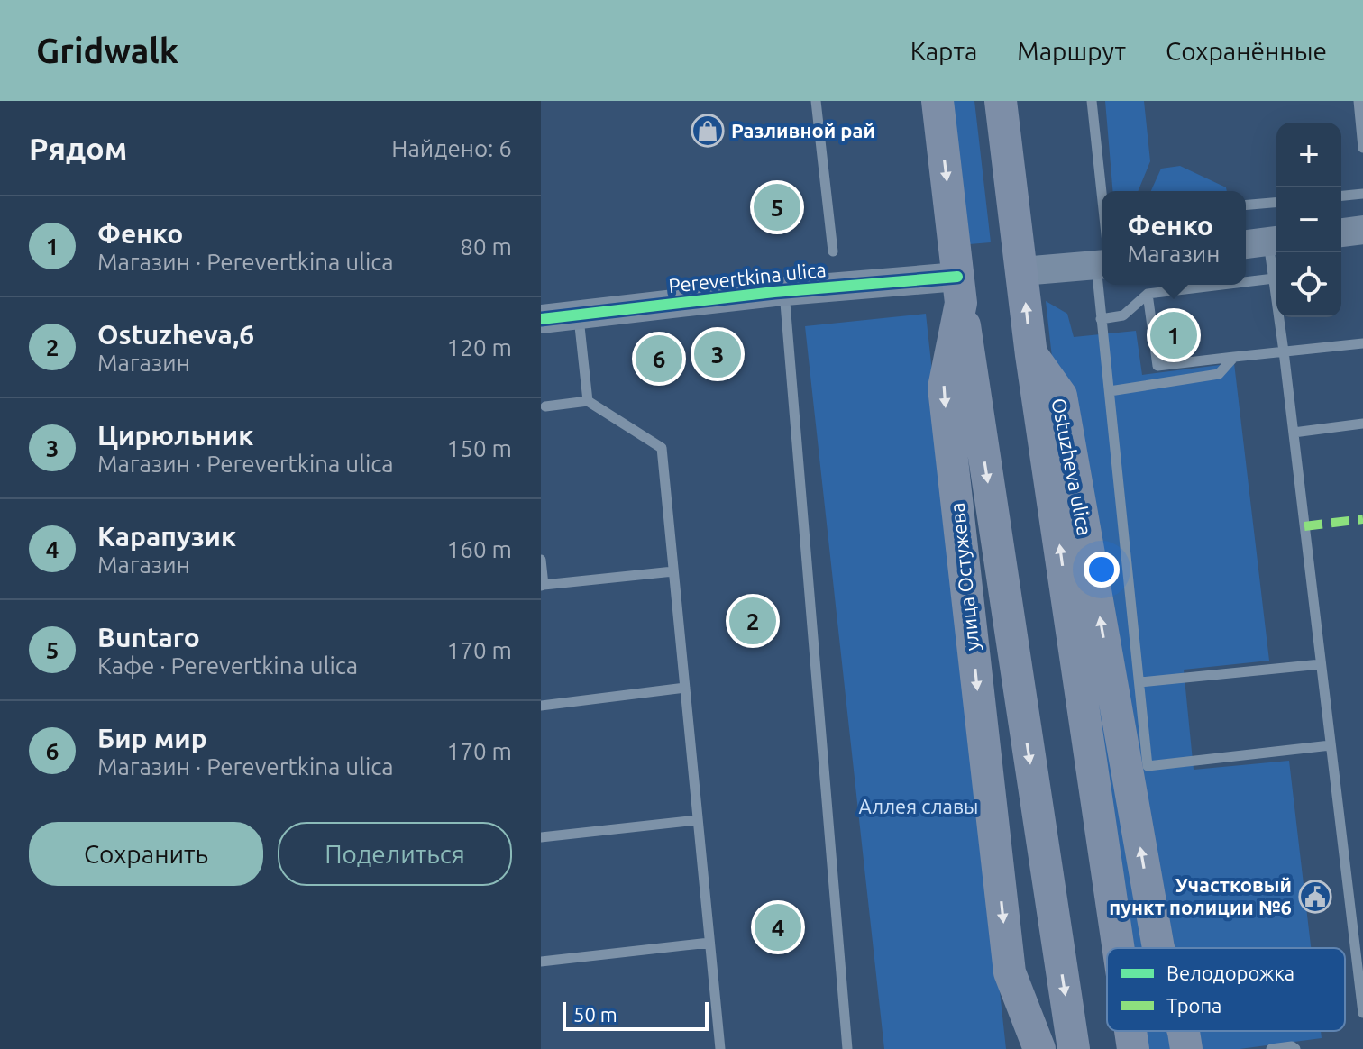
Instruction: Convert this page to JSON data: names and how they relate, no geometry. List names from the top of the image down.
{
  "streets": {
    "main road": ["Ostuzheva ulica", "улица Остужева"],
    "street": ["Perevertkina ulica"]
  },
  "crossings": [
    ["Perevertkina ulica", "улица Остужева"]
  ],
  "parks": ["Аллея славы"],
  "places": {
    "shop": ["Разливной рай"],
    "public building": ["Участковый пункт полиции №6"]
  },
  "legend": ["Велодорожка", "Тропа"],
  "scale_bar": "50 m",
  "page": {
    "header": "Gridwalk",
    "nav": ["Карта", "Маршрут", "Сохранённые"],
    "heading": ["Рядом", "Найдено: 6"],
    "map_buttons": ["+", "−"],
    "pins": [
      "5",
      "1",
      "3",
      "6",
      "2",
      "4"
    ],
    "popup": ["Фенко", "Магазин"],
    "list": [
      {
        "mark": "1",
        "name": "Фенко",
        "note": "Магазин · Perevertkina ulica",
        "value": "80 m"
      },
      {
        "mark": "2",
        "name": "Ostuzheva,6",
        "note": "Магазин",
        "value": "120 m"
      },
      {
        "mark": "3",
        "name": "Цирюльник",
        "note": "Магазин · Perevertkina ulica",
        "value": "150 m"
      },
      {
        "mark": "4",
        "name": "Карапузик",
        "note": "Магазин",
        "value": "160 m"
      },
      {
        "mark": "5",
        "name": "Buntaro",
        "note": "Кафе · Perevertkina ulica",
        "value": "170 m"
      },
      {
        "mark": "6",
        "name": "Бир мир",
        "note": "Магазин · Perevertkina ulica",
        "value": "170 m"
      }
    ],
    "buttons": ["Сохранить", "Поделиться"],
    "scale": "50 m"
  }
}
